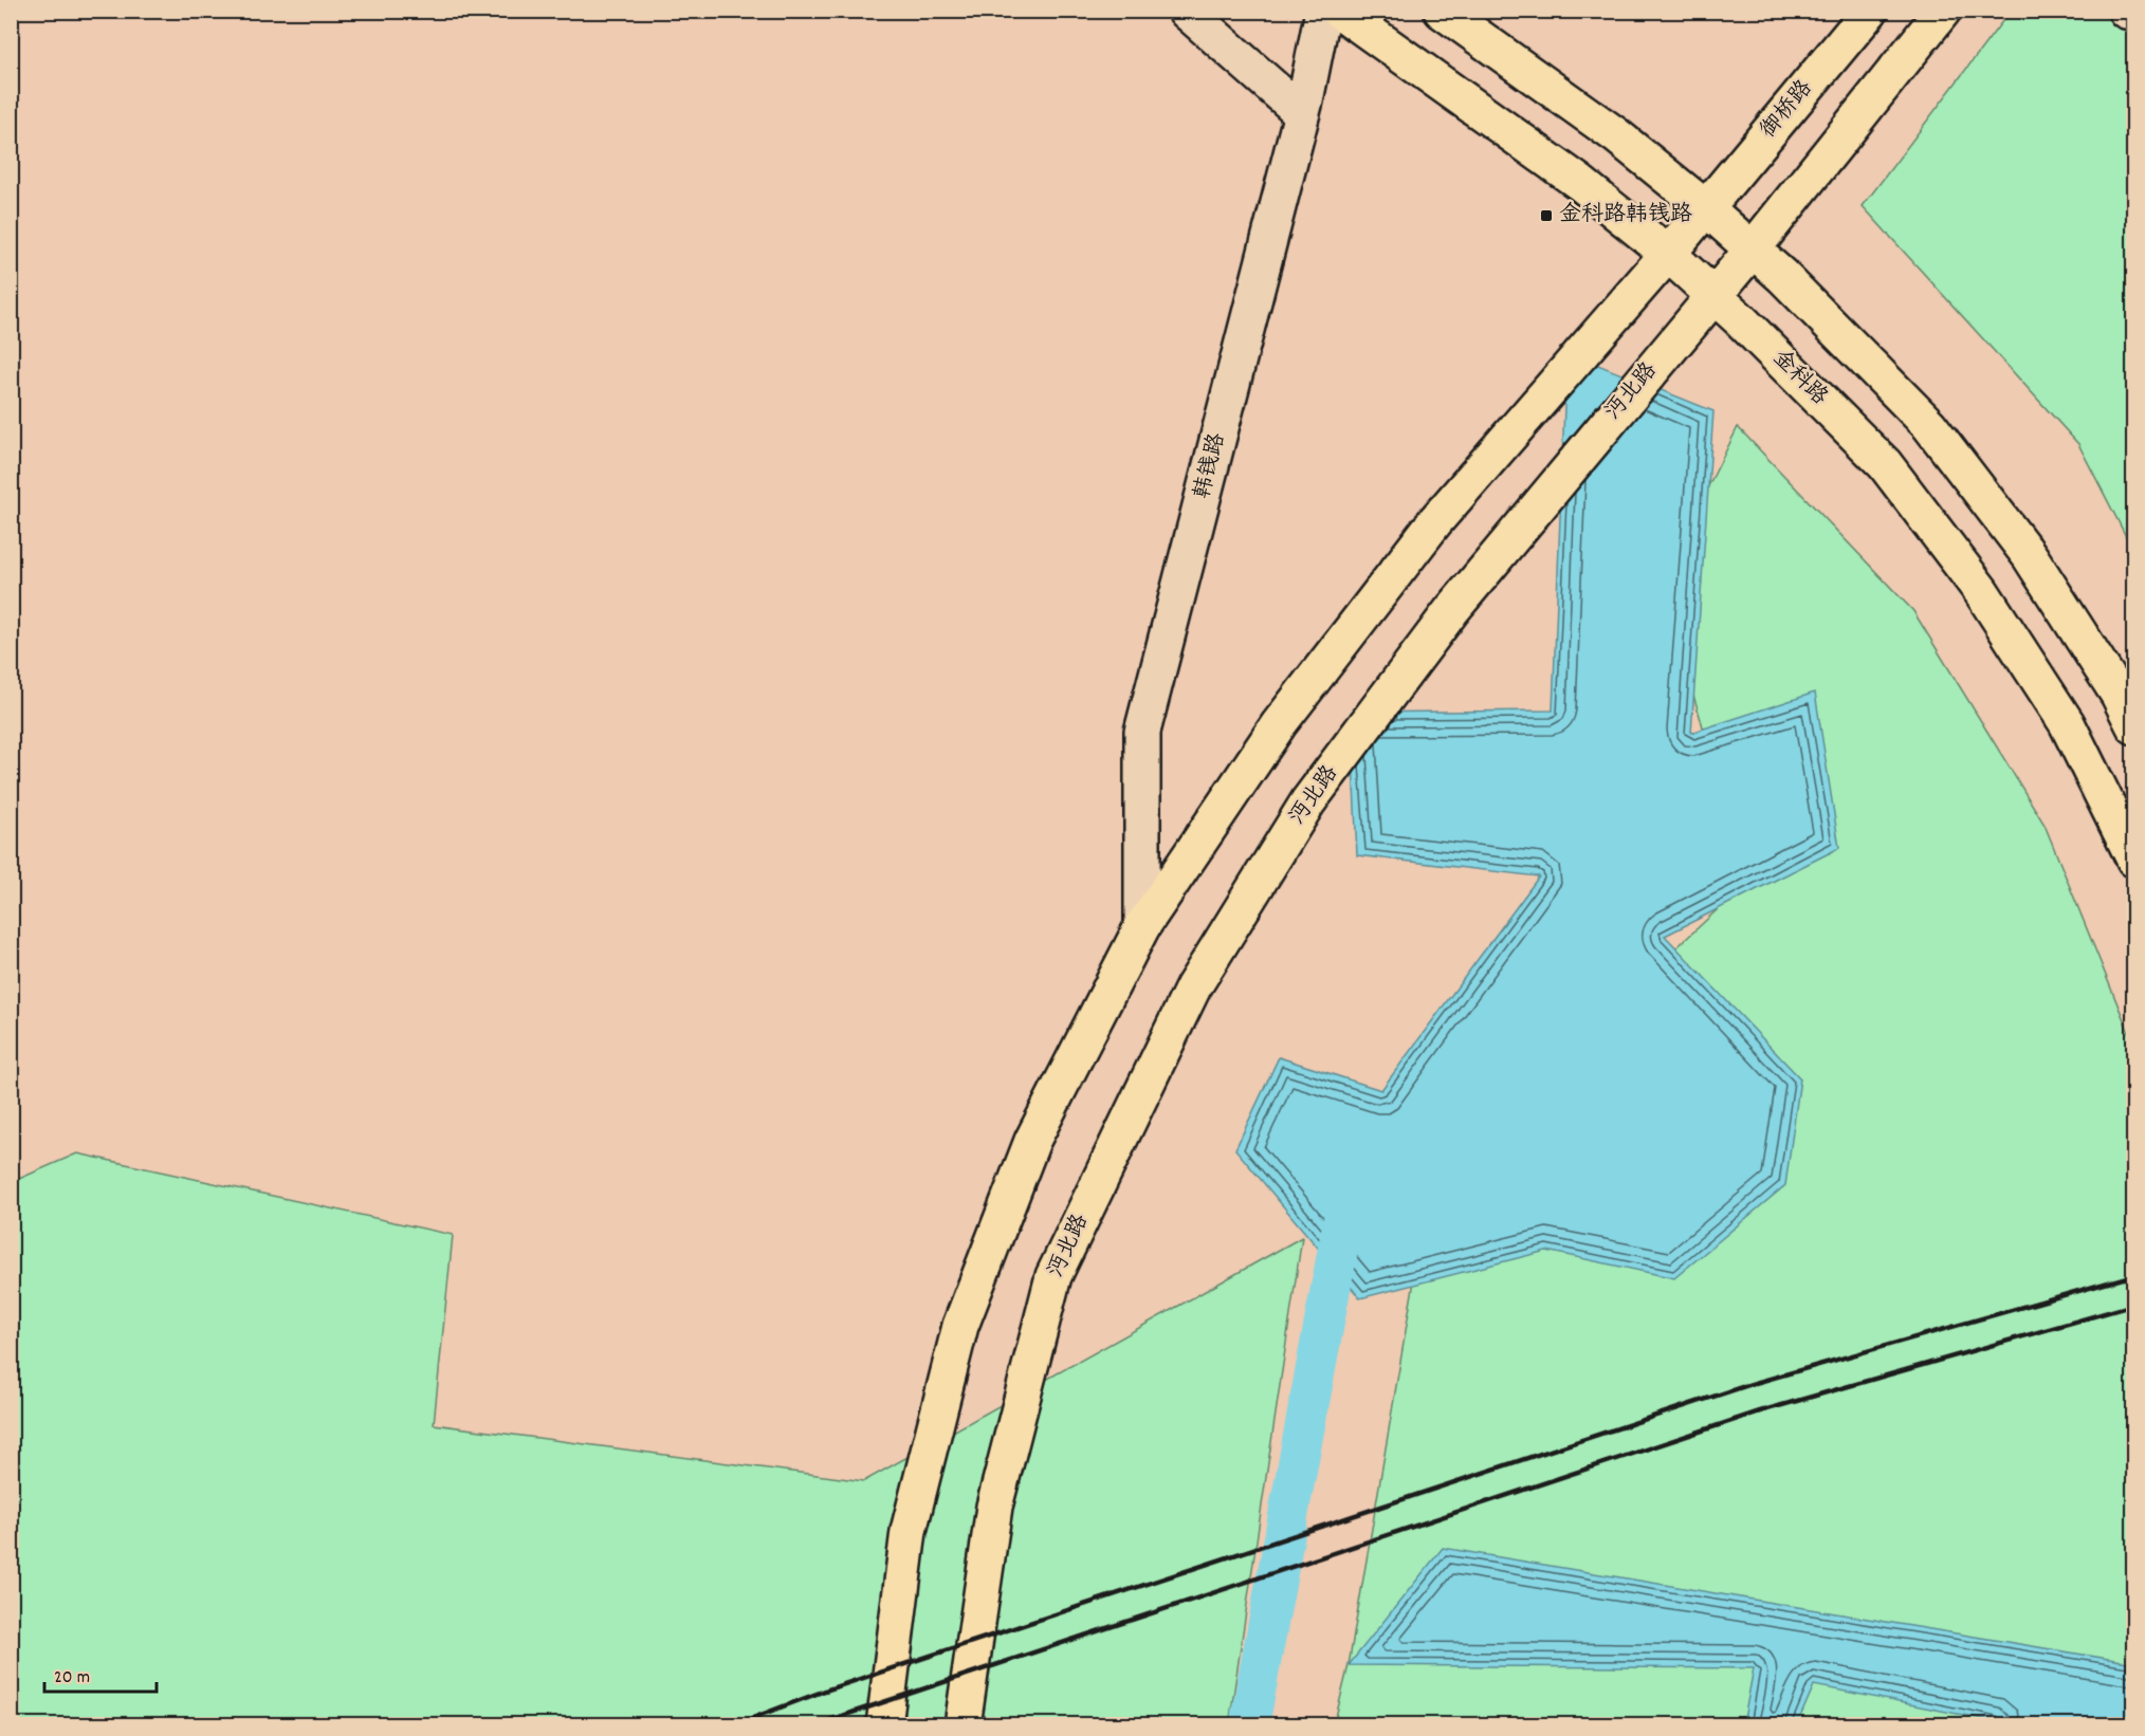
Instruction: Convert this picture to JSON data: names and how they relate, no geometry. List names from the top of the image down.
{
  "streets": {
    "main road": ["御桥路", "金科路", "沔北路"],
    "street": ["韩钱路"]
  },
  "crossings": [
    ["金科路", "沔北路"]
  ],
  "places": {
    "transit": ["金科路韩钱路"]
  },
  "scale_bar": "20 m"
}
